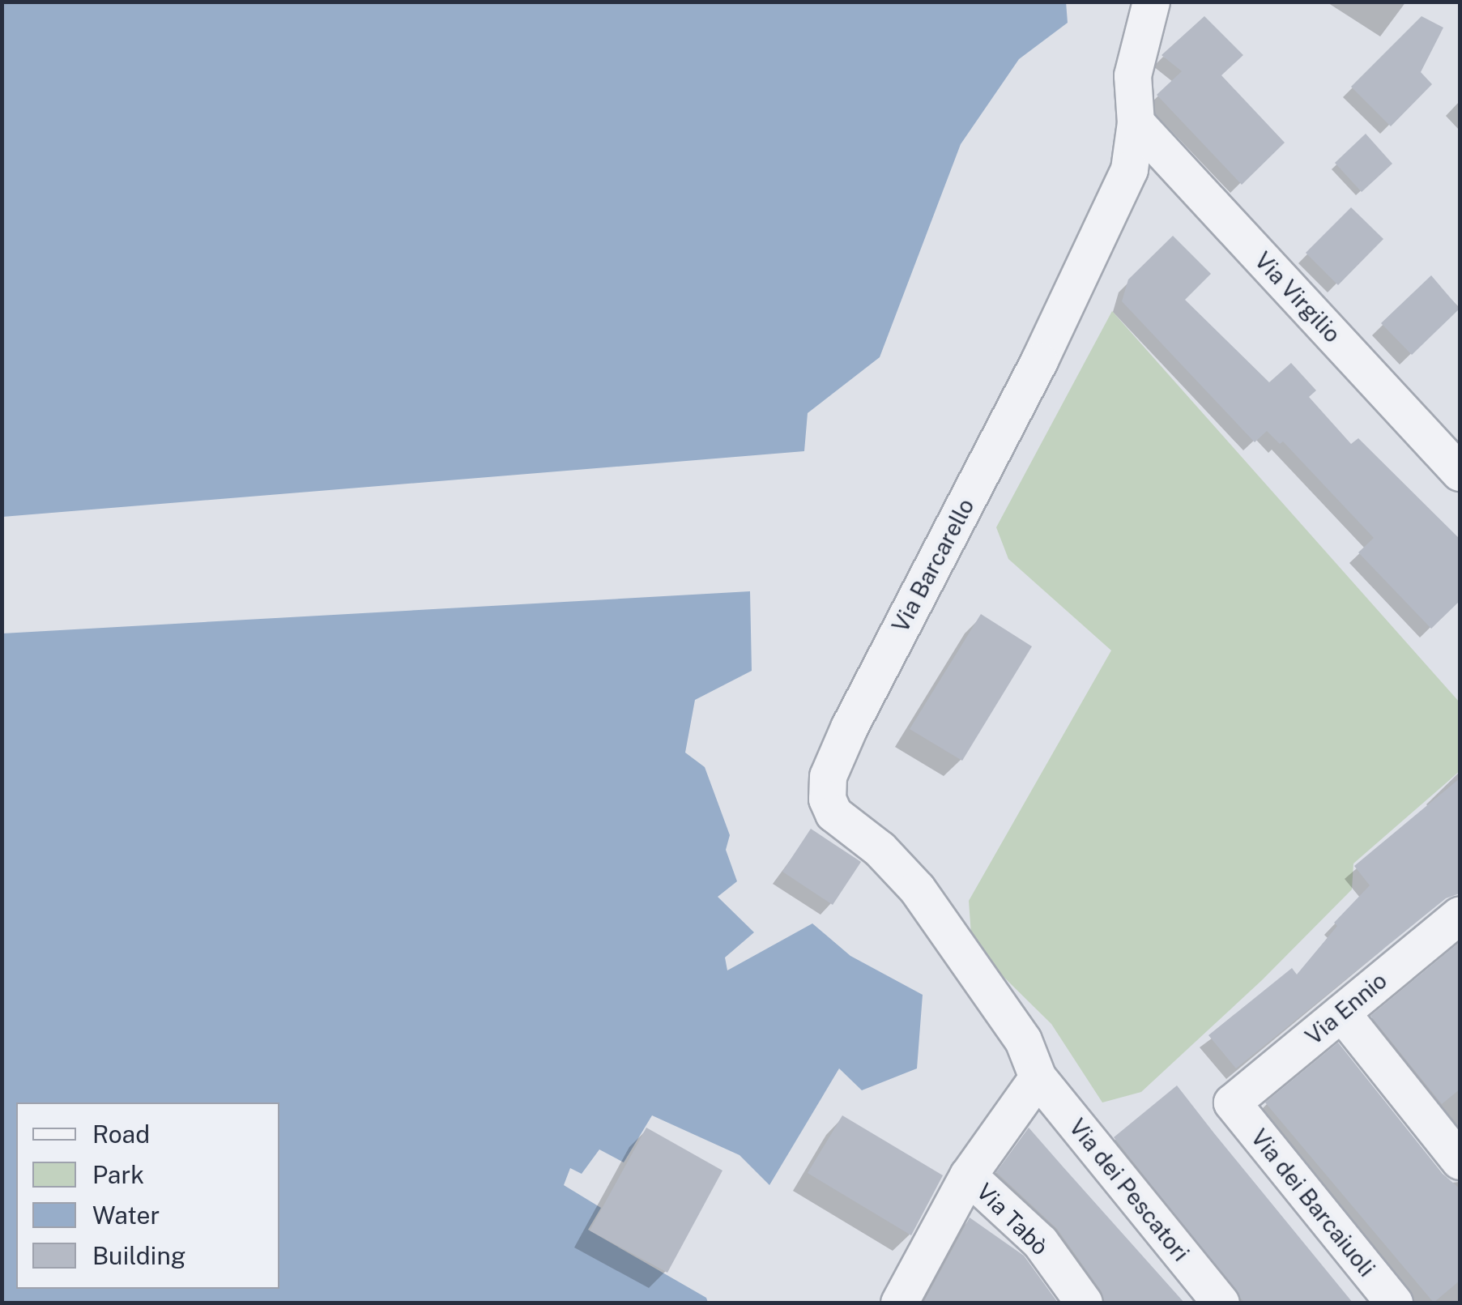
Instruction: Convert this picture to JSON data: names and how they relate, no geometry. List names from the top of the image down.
{
  "streets": {
    "street": [
      "Via Virgilio",
      "Via Barcarello",
      "Via Ennio",
      "Via dei Pescatori",
      "Via dei Barcaiuoli",
      "Via Tabò"
    ]
  },
  "crossings": [
    ["Via Virgilio", "Via Barcarello"],
    ["Via Barcarello", "Via dei Pescatori"],
    ["Via Ennio", "Via dei Barcaiuoli"]
  ],
  "legend": [
    "Road",
    "Park",
    "Water",
    "Building"
  ]
}
